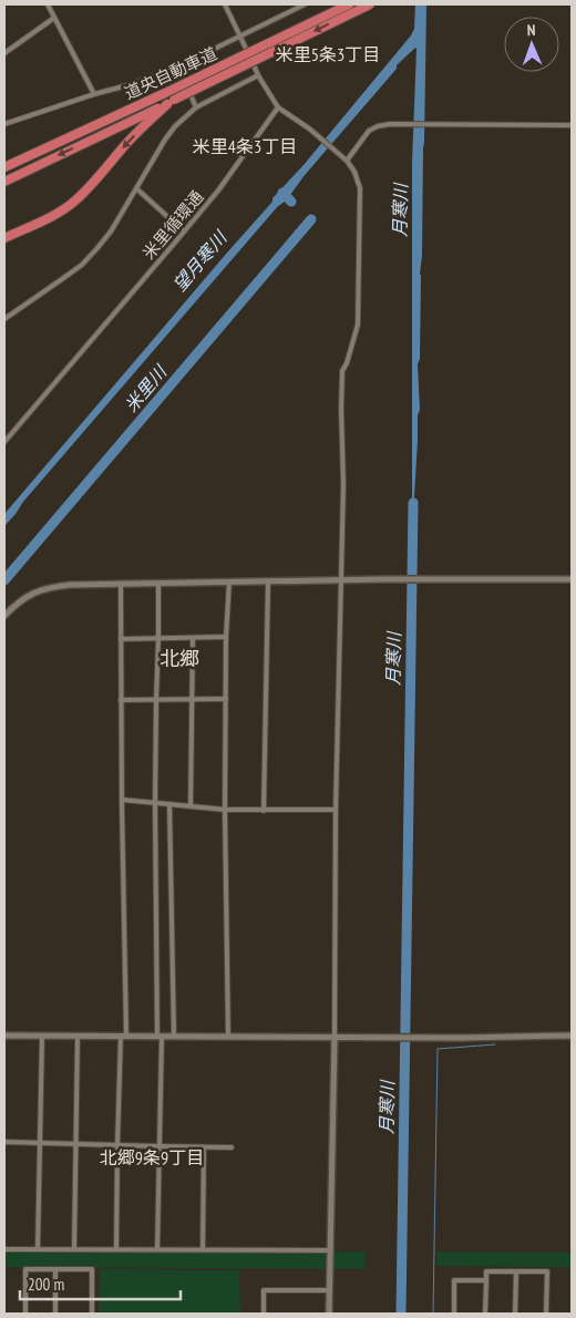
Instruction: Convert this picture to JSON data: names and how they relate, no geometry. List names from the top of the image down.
{
  "streets": {
    "highway": ["道央自動車道"],
    "street": ["米里循環通"]
  },
  "districts": [
    "米里5条3丁目",
    "米里4条3丁目",
    "北郷",
    "北郷9条9丁目"
  ],
  "water": ["月寒川", "望月寒川", "米里川"],
  "scale_bar": "200 m",
  "north": "top"
}
